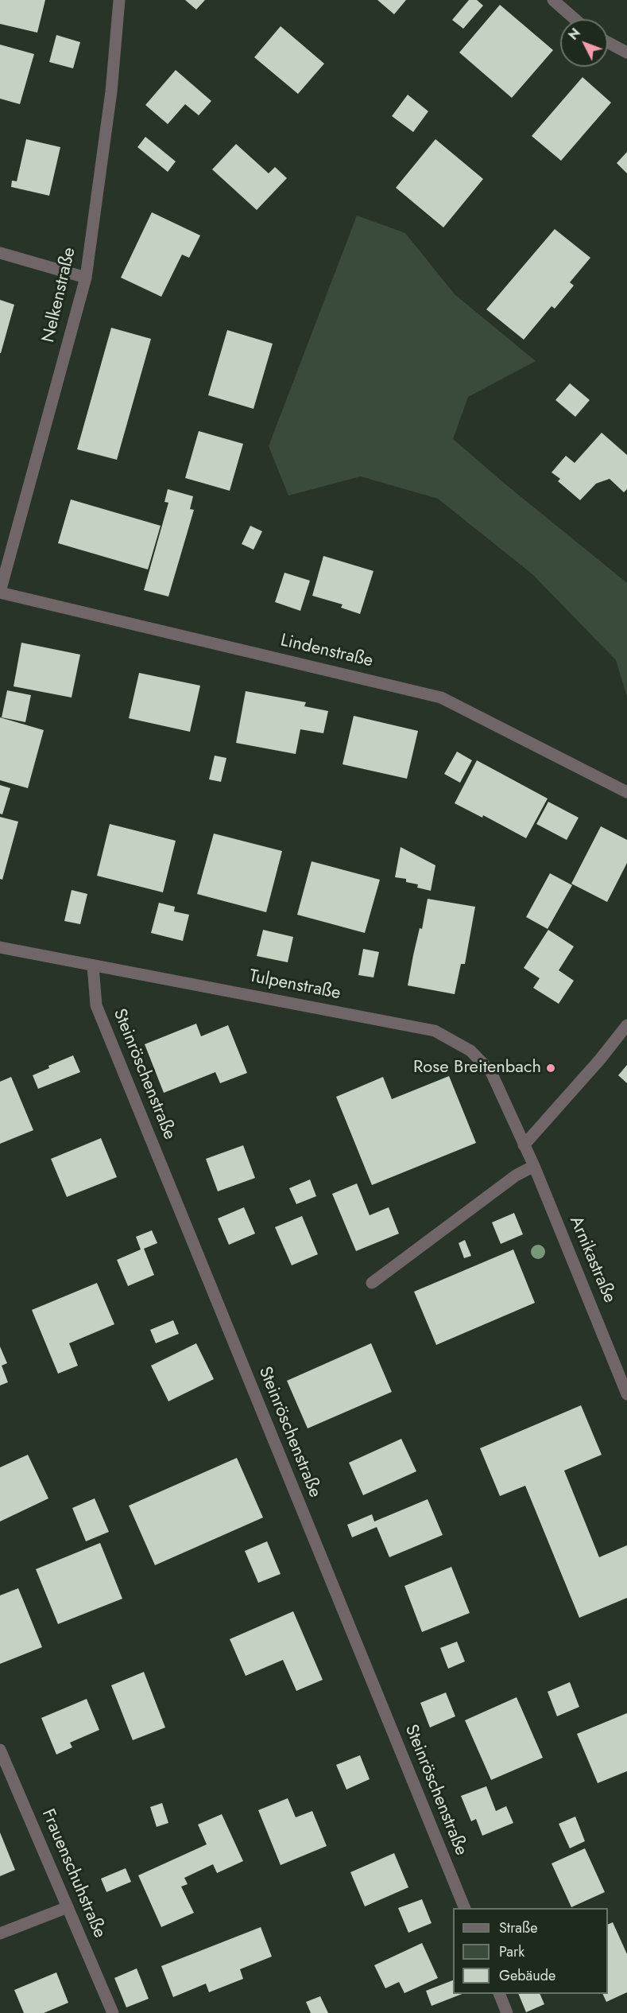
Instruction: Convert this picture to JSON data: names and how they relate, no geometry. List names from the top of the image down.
{
  "streets": {
    "street": [
      "Nelkenstraße",
      "Lindenstraße",
      "Tulpenstraße",
      "Steinröschenstraße",
      "Arnikastraße",
      "Frauenschuhstraße"
    ]
  },
  "crossings": [
    ["Nelkenstraße", "Lindenstraße"],
    ["Tulpenstraße", "Steinröschenstraße"],
    ["Tulpenstraße", "Arnikastraße"]
  ],
  "places": ["Rose Breitenbach"],
  "legend": ["Straße", "Park", "Gebäude"],
  "north": "top left"
}
